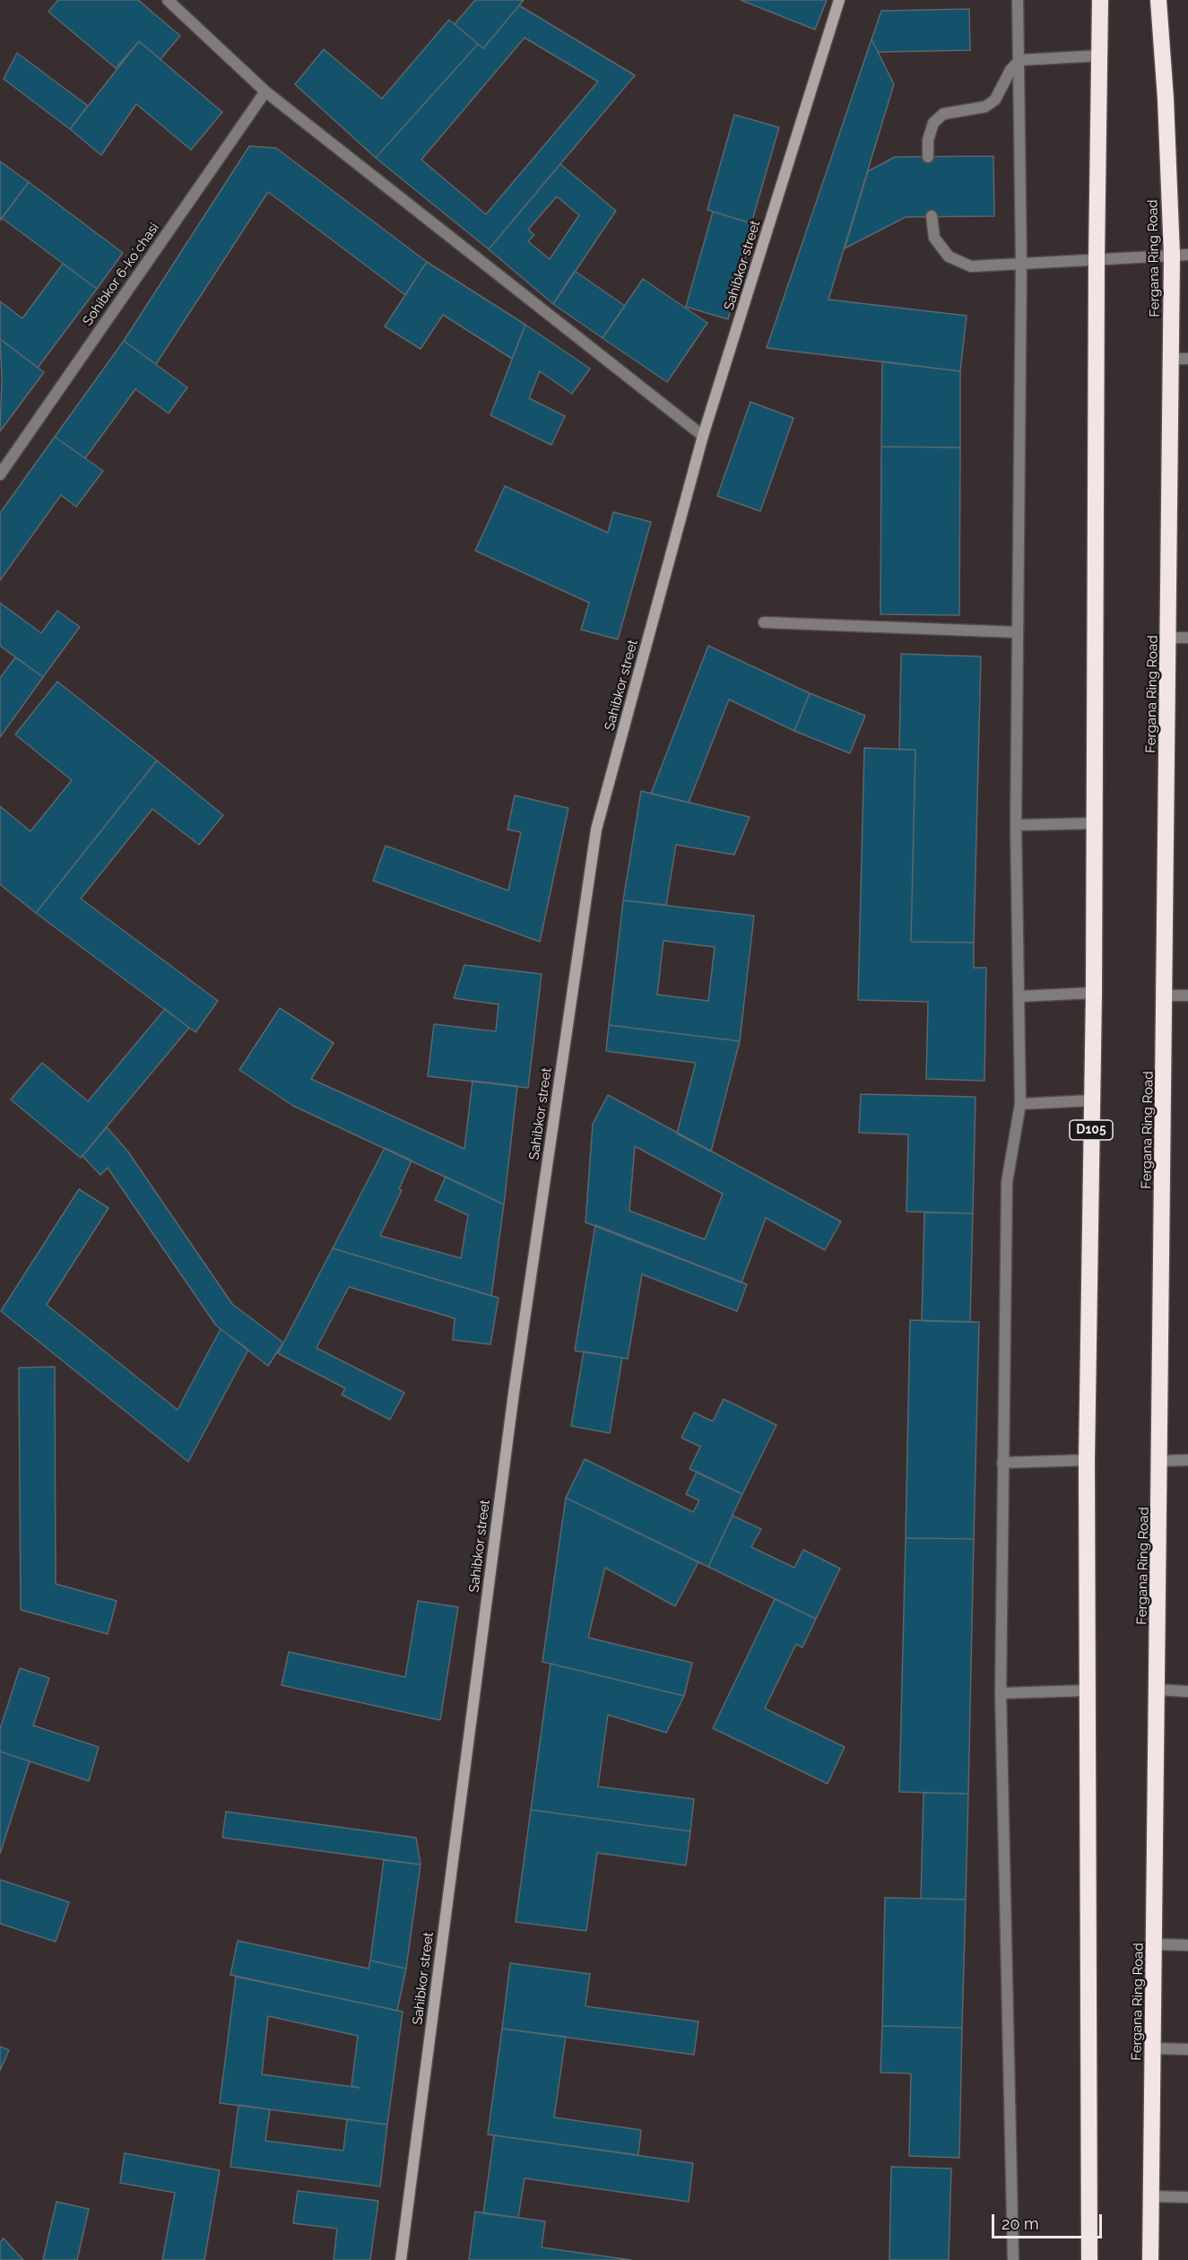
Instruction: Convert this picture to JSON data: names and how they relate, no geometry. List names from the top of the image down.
{
  "streets": {
    "highway": ["Fergana Ring Road", "D105"],
    "street": ["Sahibkor street", "Sohibkor 6-koʼchasi"]
  },
  "scale_bar": "20 m"
}
